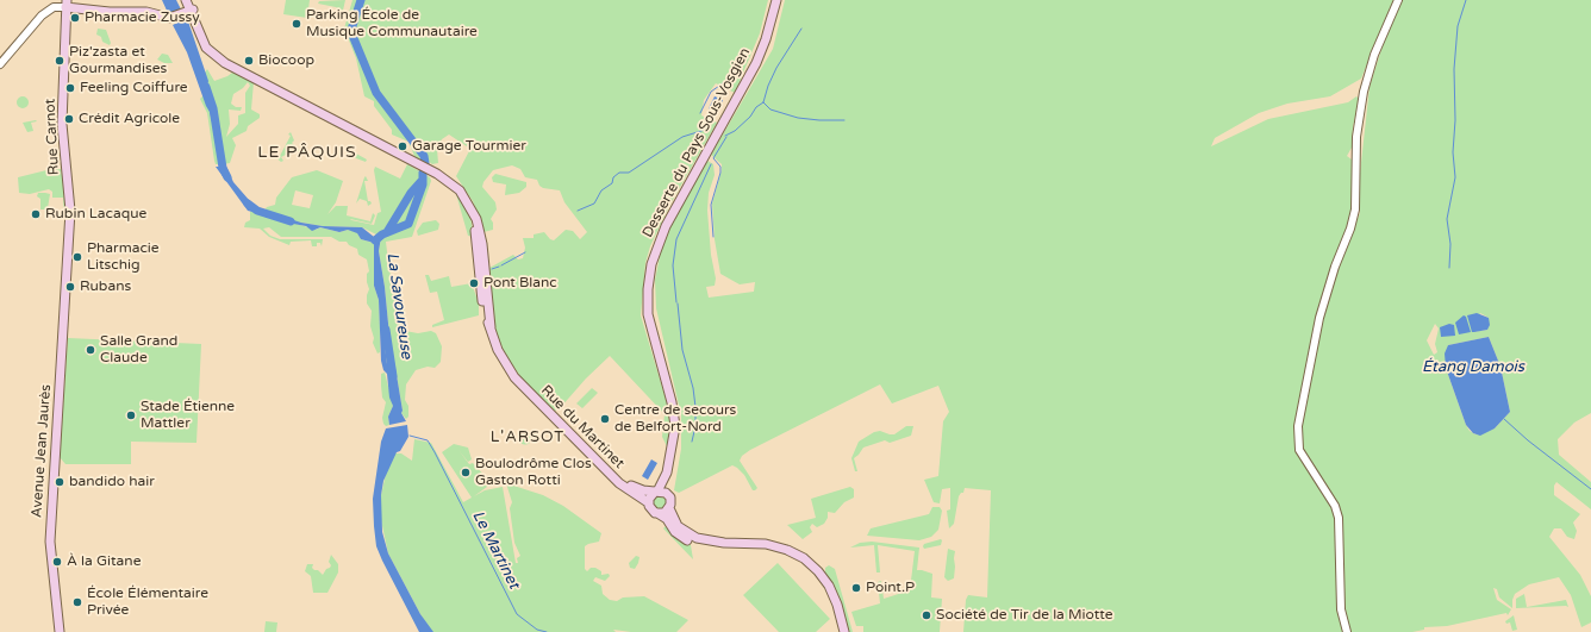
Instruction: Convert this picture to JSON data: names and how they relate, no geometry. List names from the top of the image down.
{
  "streets": {
    "main road": [
      "Rue Carnot",
      "Desserte du Pays Sous-Vosgien",
      "Rue du Martinet",
      "Avenue Jean Jaurès"
    ]
  },
  "crossings": [
    ["Rue Carnot", "Avenue Jean Jaurès"],
    ["Desserte du Pays Sous-Vosgien", "Rue du Martinet"]
  ],
  "districts": ["LE PÂQUIS", "L'ARSOT"],
  "water": ["La Savoureuse", "Étang Damois", "Le Martinet"],
  "places": [
    "Pharmacie Zussy",
    "Parking École de Musique Communautaire",
    "Piz'zasta et Gourmandises",
    "Biocoop",
    "Feeling Coiffure",
    "Crédit Agricole",
    "Garage Tourmier",
    "Rubin Lacaque",
    "Pharmacie Litschig",
    "Pont Blanc",
    "Rubans",
    "Salle Grand Claude",
    "Stade Étienne Mattler",
    "Centre de secours de Belfort-Nord",
    "Boulodrôme Clos Gaston Rotti",
    "bandido hair",
    "À la Gitane",
    "Point.P",
    "École Élémentaire Privée",
    "Société de Tir de la Miotte"
  ]
}
